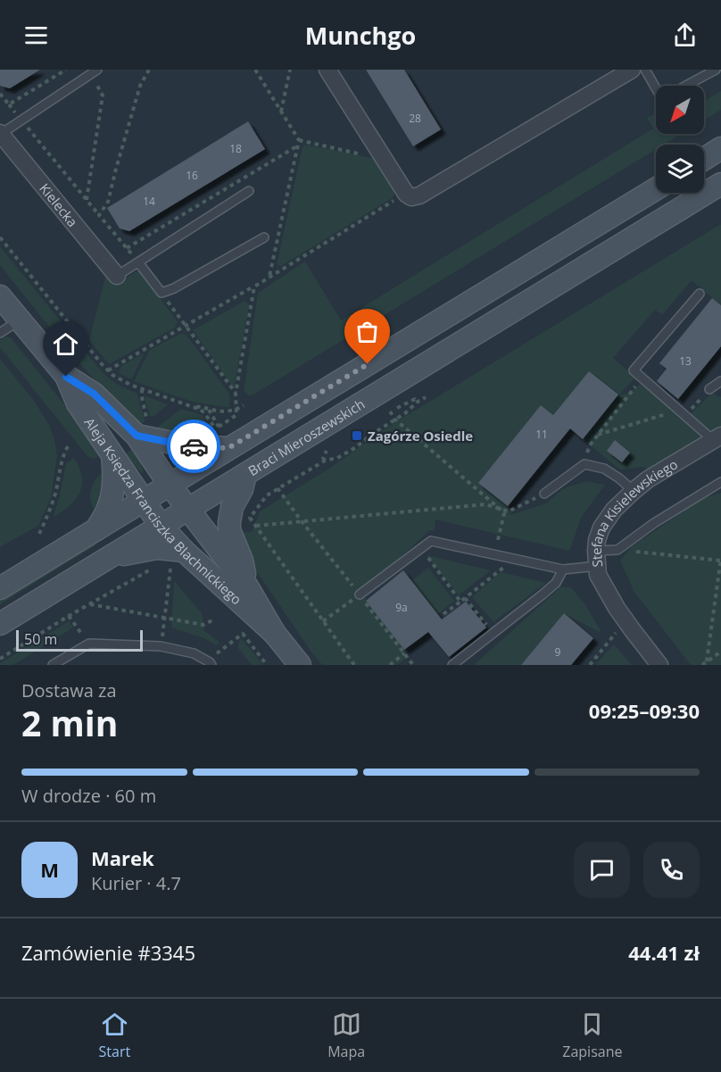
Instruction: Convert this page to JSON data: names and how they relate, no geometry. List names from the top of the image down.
{
  "streets": {
    "main road": ["Braci Mieroszewskich", "Aleja Księdza Franciszka Blachnickiego"],
    "street": ["Kielecka", "Stefana Kisielewskiego"]
  },
  "crossings": [
    ["Braci Mieroszewskich", "Aleja Księdza Franciszka Blachnickiego"]
  ],
  "places": {
    "transit": ["Zagórze Osiedle"]
  },
  "house_numbers": [
    "28",
    "18",
    "16",
    "14",
    "13",
    "11",
    "9a",
    "9"
  ],
  "scale_bar": "50 m",
  "north": "bottom left",
  "page": {
    "header": "Munchgo",
    "scale": "50 m",
    "heading": ["2 min", "Dostawa za", "09:25–09:30"],
    "panel": [
      "Marek",
      "Kurier · 4.7",
      "Zamówienie #3345",
      "44.41 zł"
    ],
    "bar": "W drodze · 60 m",
    "round": "M",
    "tabs": ["Start", "Mapa", "Zapisane"]
  }
}
